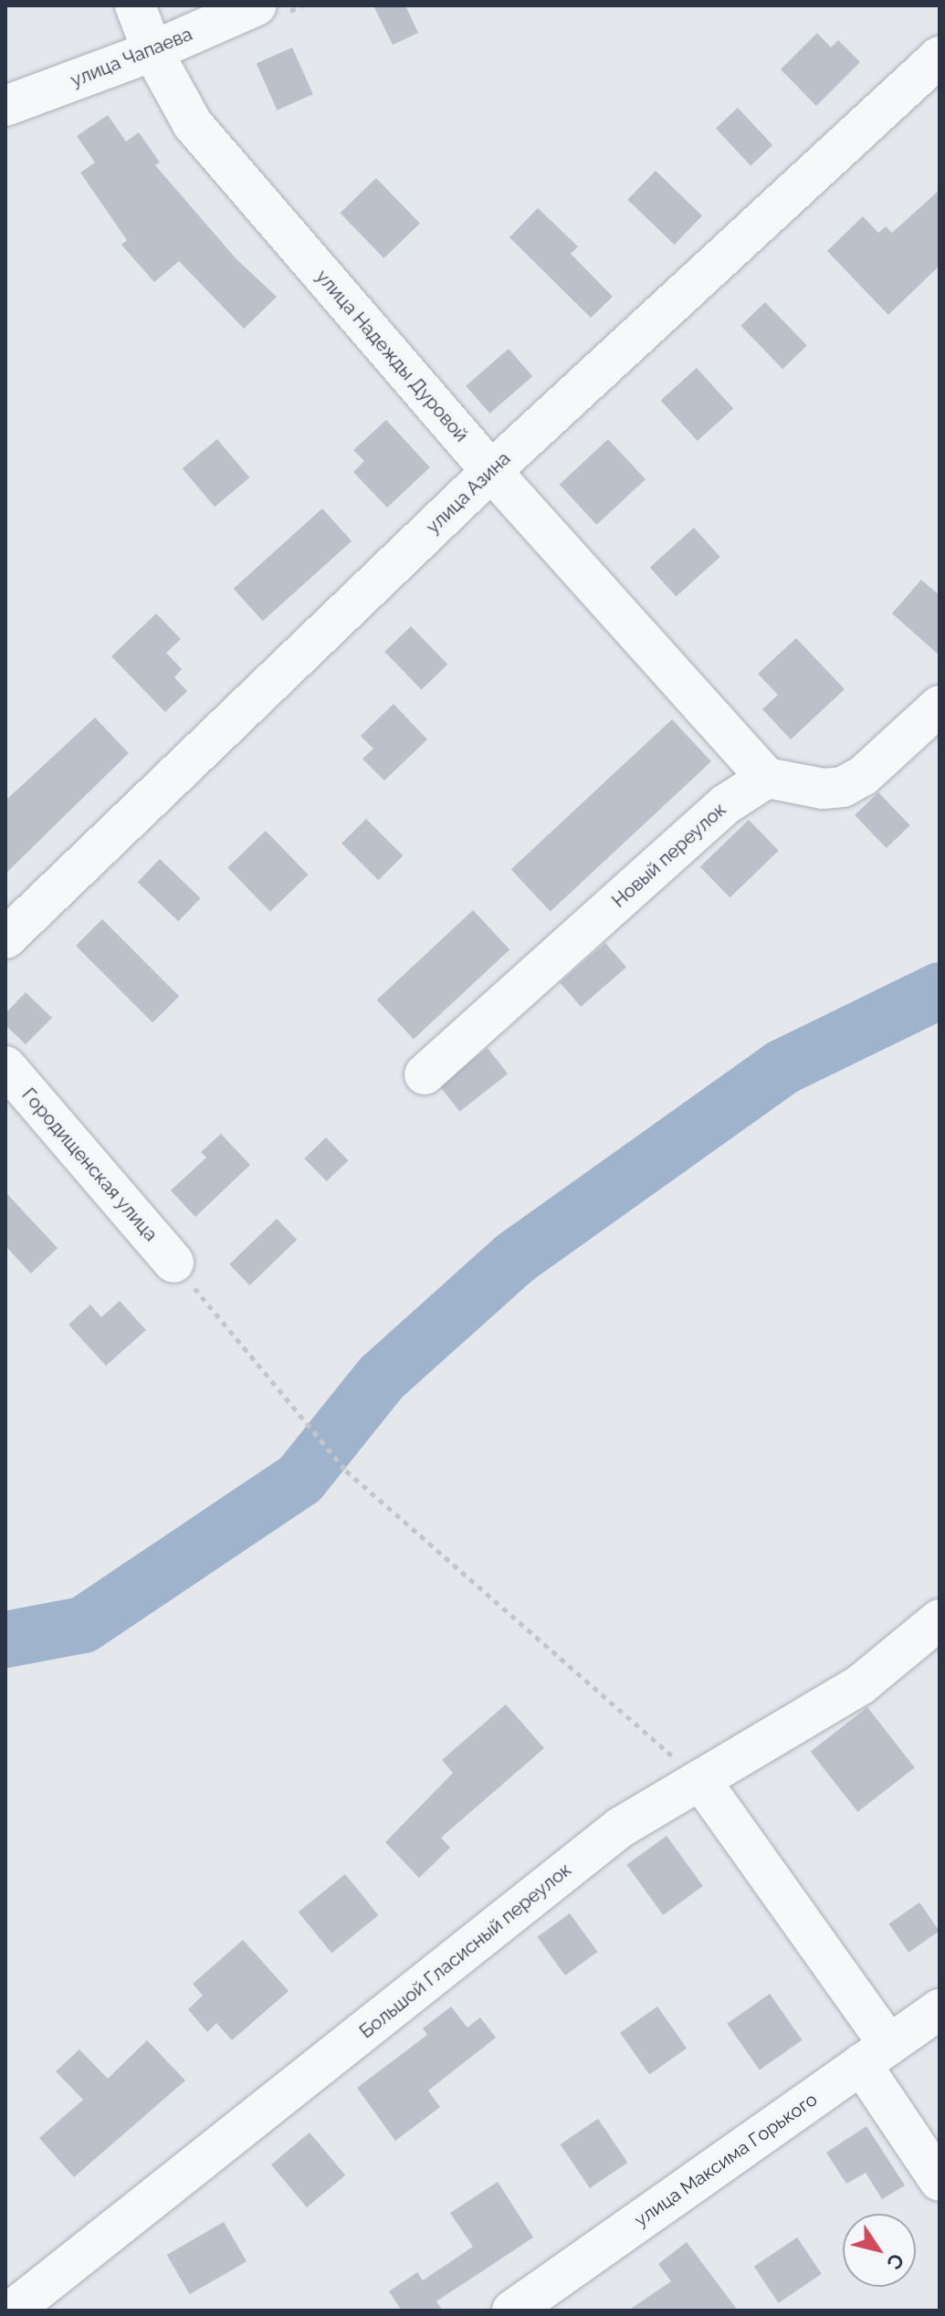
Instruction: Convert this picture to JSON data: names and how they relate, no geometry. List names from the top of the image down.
{
  "streets": {
    "street": [
      "улица Чапаева",
      "улица Надежды Дуровой",
      "улица Азина",
      "Новый переулок",
      "Городищенская улица",
      "Большой Гласисный переулок",
      "улица Максима Горького"
    ]
  },
  "crossings": [
    ["улица Чапаева", "улица Надежды Дуровой"],
    ["улица Надежды Дуровой", "улица Азина"],
    ["улица Надежды Дуровой", "Новый переулок"]
  ],
  "north": "bottom right"
}
